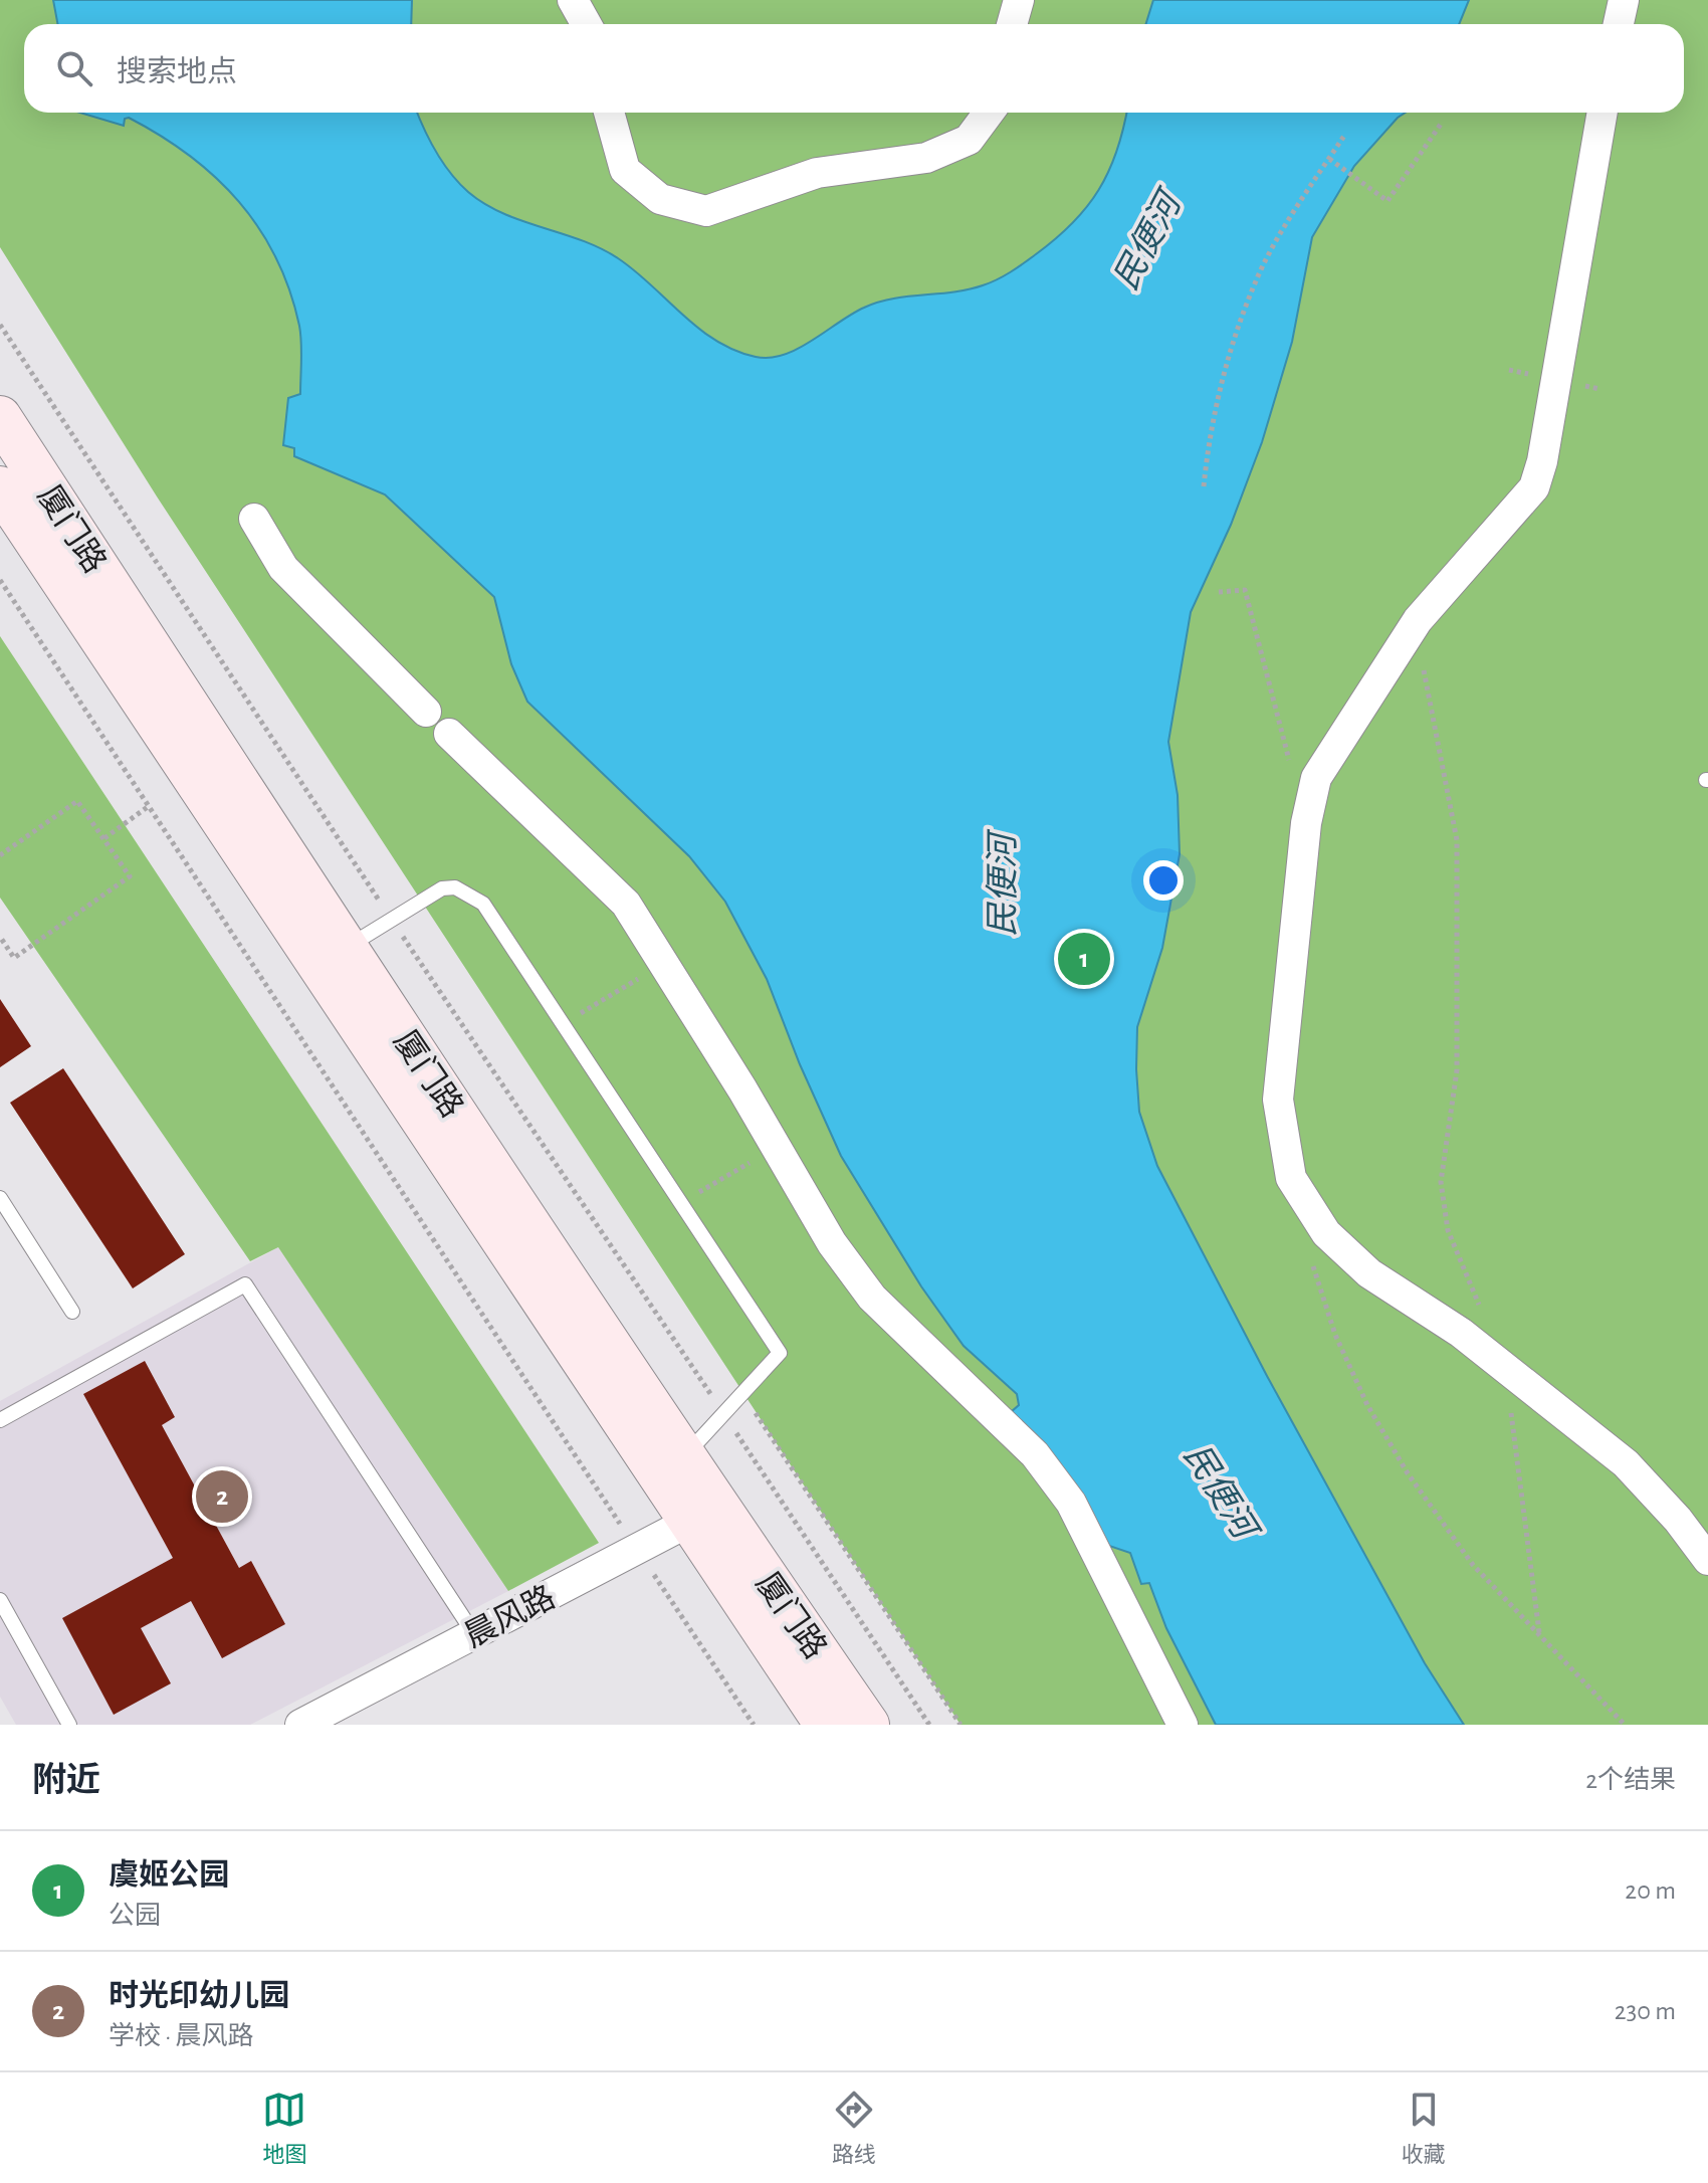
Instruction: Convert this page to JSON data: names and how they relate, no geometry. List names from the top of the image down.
{
  "streets": {
    "street": ["厦门路", "晨风路"]
  },
  "crossings": [
    ["厦门路", "晨风路"]
  ],
  "water": ["民便河"],
  "page": {
    "search": "搜索地点",
    "pins": ["1", "2"],
    "heading": ["附近", "2个结果"],
    "list": [
      {
        "mark": "1",
        "name": "虞姬公园",
        "note": "公园",
        "value": "20 m"
      },
      {
        "mark": "2",
        "name": "时光印幼儿园",
        "note": "学校 · 晨风路",
        "value": "230 m"
      }
    ],
    "nav": ["地图", "路线", "收藏"]
  }
}
